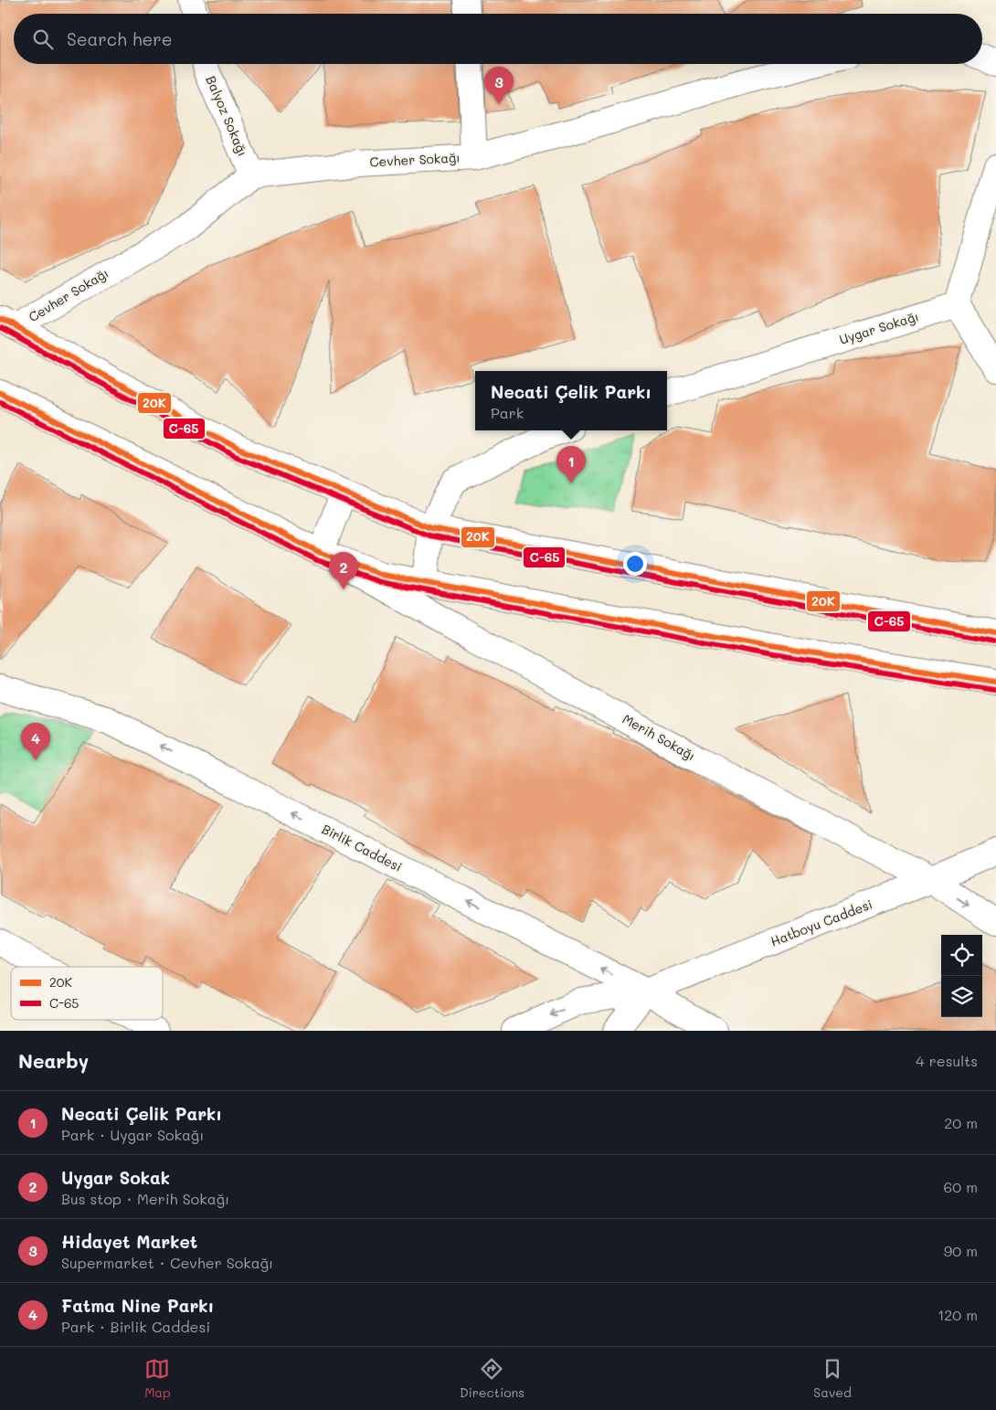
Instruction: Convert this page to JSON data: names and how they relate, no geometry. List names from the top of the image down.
{
  "streets": {
    "street": [
      "Balyoz Sokağı",
      "Cevher Sokağı",
      "Uygar Sokağı",
      "Merih Sokağı",
      "Birlik Caddesi",
      "Hatboyu Caddesi"
    ]
  },
  "crossings": [
    ["Balyoz Sokağı", "Cevher Sokağı"],
    ["Merih Sokağı", "Hatboyu Caddesi"],
    ["Birlik Caddesi", "Hatboyu Caddesi"]
  ],
  "one_way": ["Birlik Caddesi"],
  "lines": ["transit line 20K", "transit line C-65"],
  "legend": ["20K", "C-65"],
  "page": {
    "search": "Search here",
    "pins": [
      "3",
      "1",
      "2",
      "4"
    ],
    "popup": ["Necati Çelik Parkı", "Park"],
    "heading": ["Nearby", "4 results"],
    "list": [
      {
        "mark": "1",
        "name": "Necati Çelik Parkı",
        "note": "Park · Uygar Sokağı",
        "value": "20 m"
      },
      {
        "mark": "2",
        "name": "Uygar Sokak",
        "note": "Bus stop · Merih Sokağı",
        "value": "60 m"
      },
      {
        "mark": "3",
        "name": "Hidayet Market",
        "note": "Supermarket · Cevher Sokağı",
        "value": "90 m"
      },
      {
        "mark": "4",
        "name": "Fatma Nine Parkı",
        "note": "Park · Birlik Caddesi",
        "value": "120 m"
      }
    ],
    "nav": ["Map", "Directions", "Saved"]
  }
}
